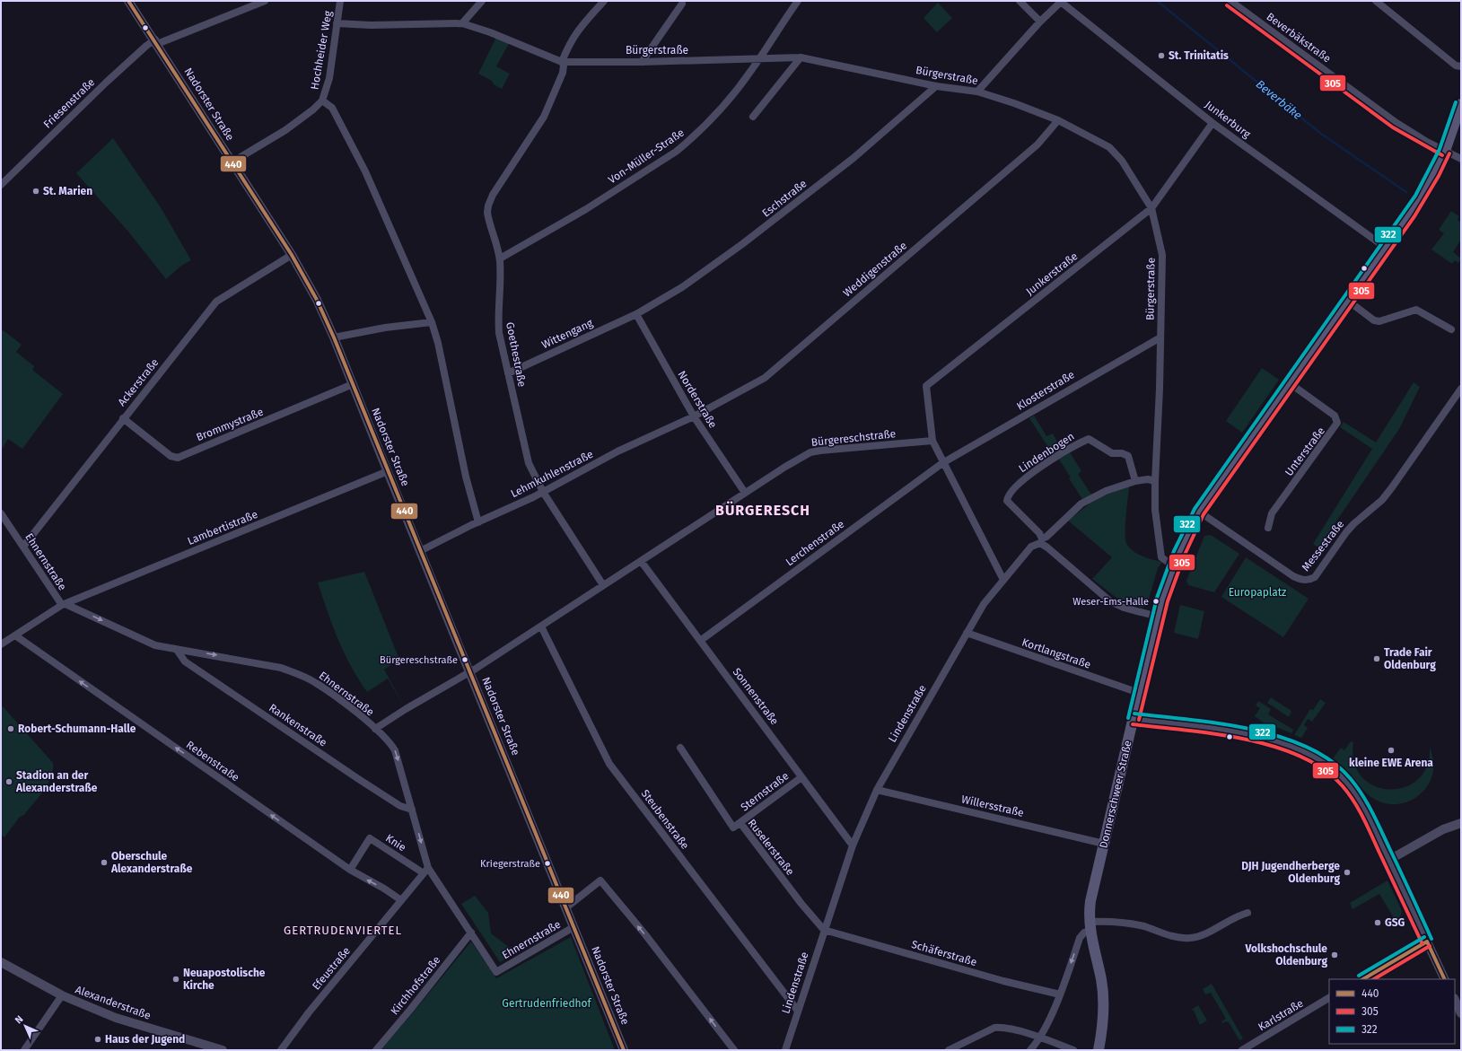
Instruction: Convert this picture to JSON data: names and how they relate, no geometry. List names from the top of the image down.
{
  "streets": {
    "main road": ["Donnerschweer Straße"],
    "street": [
      "Beverbäkstraße",
      "Hochheider Weg",
      "Bürgerstraße",
      "Friesenstraße",
      "Nadorster Straße",
      "Junkerburg",
      "Von-Müller-Straße",
      "Eschstraße",
      "Weddigenstraße",
      "Junkerstraße",
      "Wittengang",
      "Goethestraße",
      "Ackerstraße",
      "Klosterstraße",
      "Norderstraße",
      "Brommystraße",
      "Bürgereschstraße",
      "Unterstraße",
      "Lindenbogen",
      "Lehmkuhlenstraße",
      "Lambertistraße",
      "Lerchenstraße",
      "Messestraße",
      "Ehnernstraße",
      "Kortlangstraße",
      "Sonnenstraße",
      "Lindenstraße",
      "Rankenstraße",
      "Rebenstraße",
      "Sternstraße",
      "Willersstraße",
      "Steubenstraße",
      "Knie",
      "Ruselerstraße",
      "Schäferstraße",
      "Efeustraße",
      "Kirchhofstraße",
      "Alexanderstraße",
      "Karlstraße"
    ]
  },
  "crossings": [
    ["Beverbäkstraße", "Donnerschweer Straße"],
    ["Hochheider Weg", "Bürgerstraße"],
    ["Hochheider Weg", "Nadorster Straße"],
    ["Bürgerstraße", "Von-Müller-Straße"],
    ["Bürgerstraße", "Eschstraße"],
    ["Bürgerstraße", "Weddigenstraße"],
    ["Bürgerstraße", "Junkerstraße"],
    ["Bürgerstraße", "Goethestraße"],
    ["Bürgerstraße", "Klosterstraße"],
    ["Bürgerstraße", "Donnerschweer Straße"],
    ["Friesenstraße", "Nadorster Straße"],
    ["Nadorster Straße", "Ackerstraße"],
    ["Nadorster Straße", "Brommystraße"],
    ["Nadorster Straße", "Bürgereschstraße"],
    ["Nadorster Straße", "Lehmkuhlenstraße"],
    ["Nadorster Straße", "Lambertistraße"],
    ["Nadorster Straße", "Ehnernstraße"],
    ["Junkerburg", "Junkerstraße"],
    ["Junkerburg", "Donnerschweer Straße"],
    ["Von-Müller-Straße", "Goethestraße"],
    ["Eschstraße", "Wittengang"],
    ["Eschstraße", "Norderstraße"],
    ["Weddigenstraße", "Norderstraße"],
    ["Weddigenstraße", "Lehmkuhlenstraße"],
    ["Junkerstraße", "Bürgereschstraße"],
    ["Wittengang", "Goethestraße"],
    ["Wittengang", "Norderstraße"],
    ["Goethestraße", "Bürgereschstraße"],
    ["Goethestraße", "Lehmkuhlenstraße"],
    ["Ackerstraße", "Brommystraße"],
    ["Ackerstraße", "Ehnernstraße"],
    ["Klosterstraße", "Lerchenstraße"],
    ["Norderstraße", "Bürgereschstraße"],
    ["Norderstraße", "Lehmkuhlenstraße"],
    ["Bürgereschstraße", "Ehnernstraße"],
    ["Bürgereschstraße", "Sonnenstraße"],
    ["Bürgereschstraße", "Steubenstraße"],
    ["Unterstraße", "Donnerschweer Straße"],
    ["Lindenbogen", "Lindenstraße"],
    ["Lambertistraße", "Ehnernstraße"],
    ["Lambertistraße", "Rebenstraße"],
    ["Lerchenstraße", "Sonnenstraße"],
    ["Messestraße", "Donnerschweer Straße"],
    ["Ehnernstraße", "Rankenstraße"],
    ["Ehnernstraße", "Knie"],
    ["Ehnernstraße", "Efeustraße"],
    ["Ehnernstraße", "Kirchhofstraße"],
    ["Kortlangstraße", "Lindenstraße"],
    ["Kortlangstraße", "Donnerschweer Straße"],
    ["Sonnenstraße", "Lindenstraße"],
    ["Sonnenstraße", "Sternstraße"],
    ["Lindenstraße", "Willersstraße"],
    ["Lindenstraße", "Steubenstraße"],
    ["Lindenstraße", "Ruselerstraße"],
    ["Lindenstraße", "Schäferstraße"],
    ["Rebenstraße", "Knie"],
    ["Rebenstraße", "Efeustraße"],
    ["Sternstraße", "Ruselerstraße"],
    ["Donnerschweer Straße", "Willersstraße"],
    ["Knie", "Efeustraße"],
    ["Ruselerstraße", "Schäferstraße"]
  ],
  "one_way": ["Ehnernstraße", "Rebenstraße"],
  "districts": ["BÜRGERESCH", "GERTRUDENVIERTEL"],
  "water": ["Beverbäke"],
  "parks": ["Europaplatz", "Gertrudenfriedhof"],
  "places": [
    "St. Trinitatis",
    "St. Marien",
    "Weser-Ems-Halle",
    "Trade Fair Oldenburg",
    "Bürgereschstraße",
    "Robert-Schumann-Halle",
    "kleine EWE Arena",
    "Stadion an der Alexanderstraße",
    "Oberschule Alexanderstraße",
    "Kriegerstraße",
    "DJH Jugendherberge Oldenburg",
    "GSG",
    "Volkshochschule Oldenburg",
    "Neuapostolische Kirche",
    "Haus der Jugend"
  ],
  "lines": ["transit line 440", "transit line 305", "transit line 322"],
  "legend": ["440", "305", "322"],
  "north": "top left"
}
